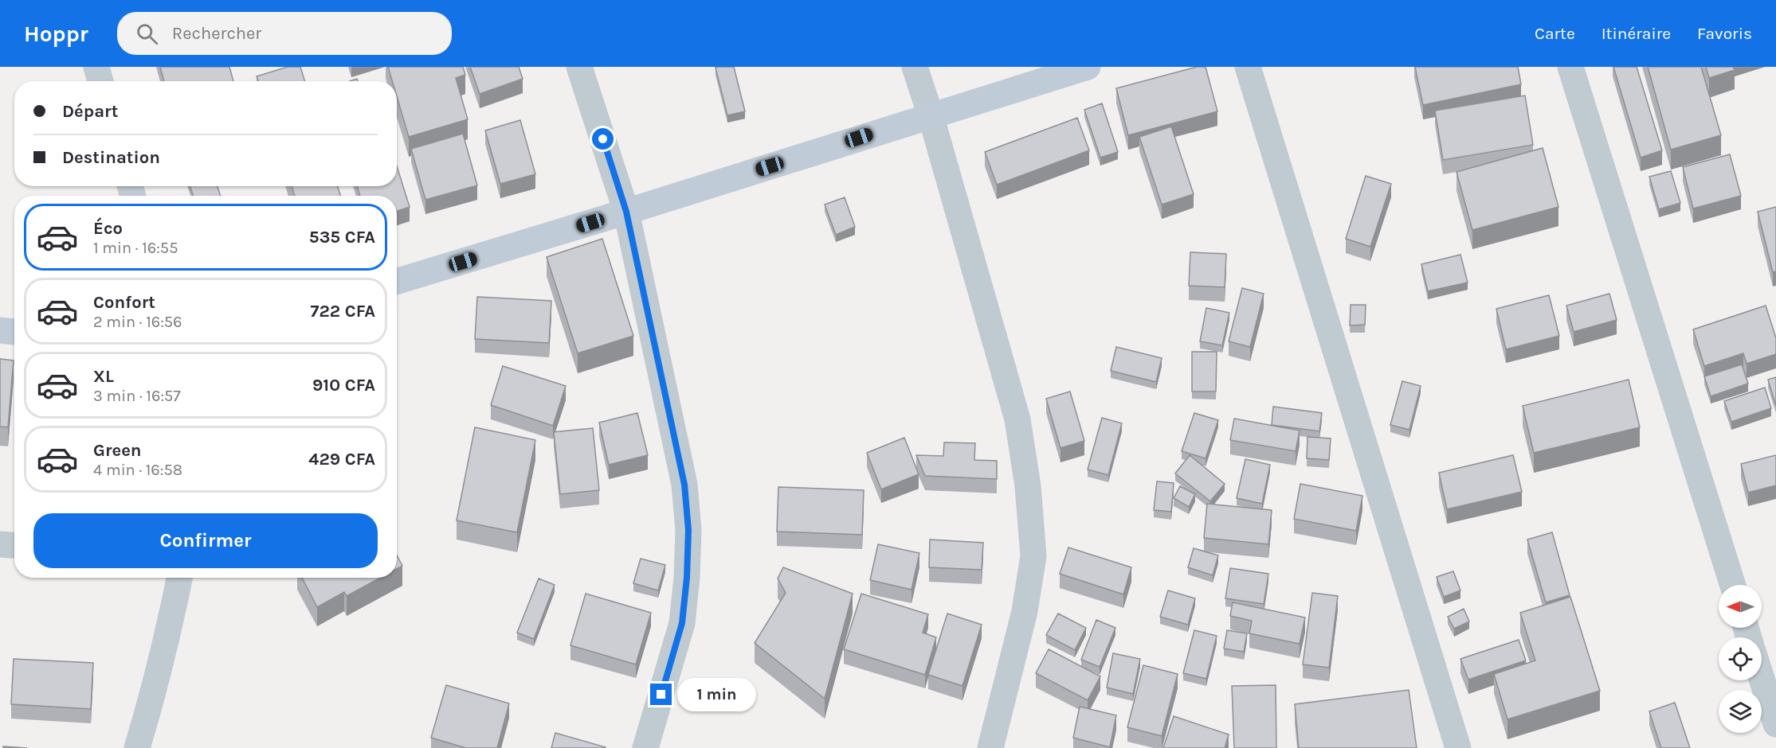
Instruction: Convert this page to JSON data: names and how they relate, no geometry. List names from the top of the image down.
{
  "north": "left",
  "page": {
    "header": "Hoppr",
    "search": "Rechercher",
    "nav": ["Carte", "Itinéraire", "Favoris"],
    "banner": ["Départ", "Destination"],
    "list": [
      {
        "name": "Éco",
        "note": "1 min · 16:55",
        "value": "535 CFA"
      },
      {
        "name": "Confort",
        "note": "2 min · 16:56",
        "value": "722 CFA"
      },
      {
        "name": "XL",
        "note": "3 min · 16:57",
        "value": "910 CFA"
      },
      {
        "name": "Green",
        "note": "4 min · 16:58",
        "value": "429 CFA"
      }
    ],
    "buttons": "Confirmer",
    "bubble": "1 min"
  }
}
